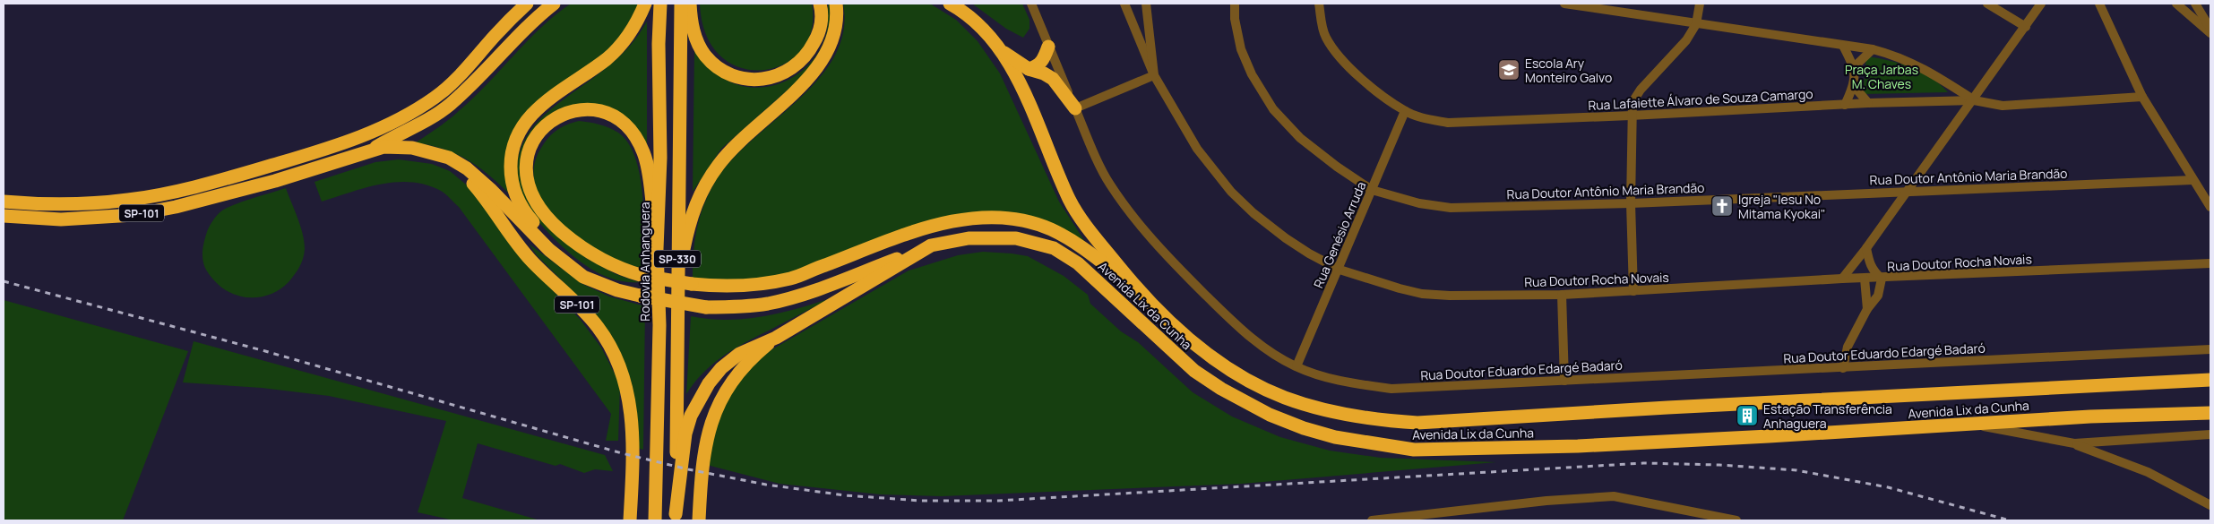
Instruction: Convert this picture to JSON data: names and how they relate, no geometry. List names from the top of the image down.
{
  "streets": {
    "highway": [
      "SP-101",
      "SP-330",
      "Rodovia Anhanguera",
      "Avenida Lix da Cunha"
    ],
    "street": [
      "Rua Lafaiette Álvaro de Souza Camargo",
      "Rua Doutor Antônio Maria Brandão",
      "Rua Genésio Arruda",
      "Rua Doutor Rocha Novais",
      "Rua Doutor Eduardo Edargé Badaró"
    ]
  },
  "crossings": [
    ["Rua Lafaiette Álvaro de Souza Camargo", "Rua Genésio Arruda"],
    ["Rua Doutor Antônio Maria Brandão", "Rua Genésio Arruda"],
    ["Rua Genésio Arruda", "Rua Doutor Rocha Novais"],
    ["Rua Genésio Arruda", "Rua Doutor Eduardo Edargé Badaró"],
    ["SP-330", "Avenida Lix da Cunha"]
  ],
  "parks": ["Praça Jarbas M. Chaves"],
  "places": {
    "school or university": ["Escola Ary Monteiro Galvo"],
    "church": ["Igreja \"Iesu No Mitama Kyokai\""],
    "building": ["Estação Transferência Anhaguera"]
  }
}
